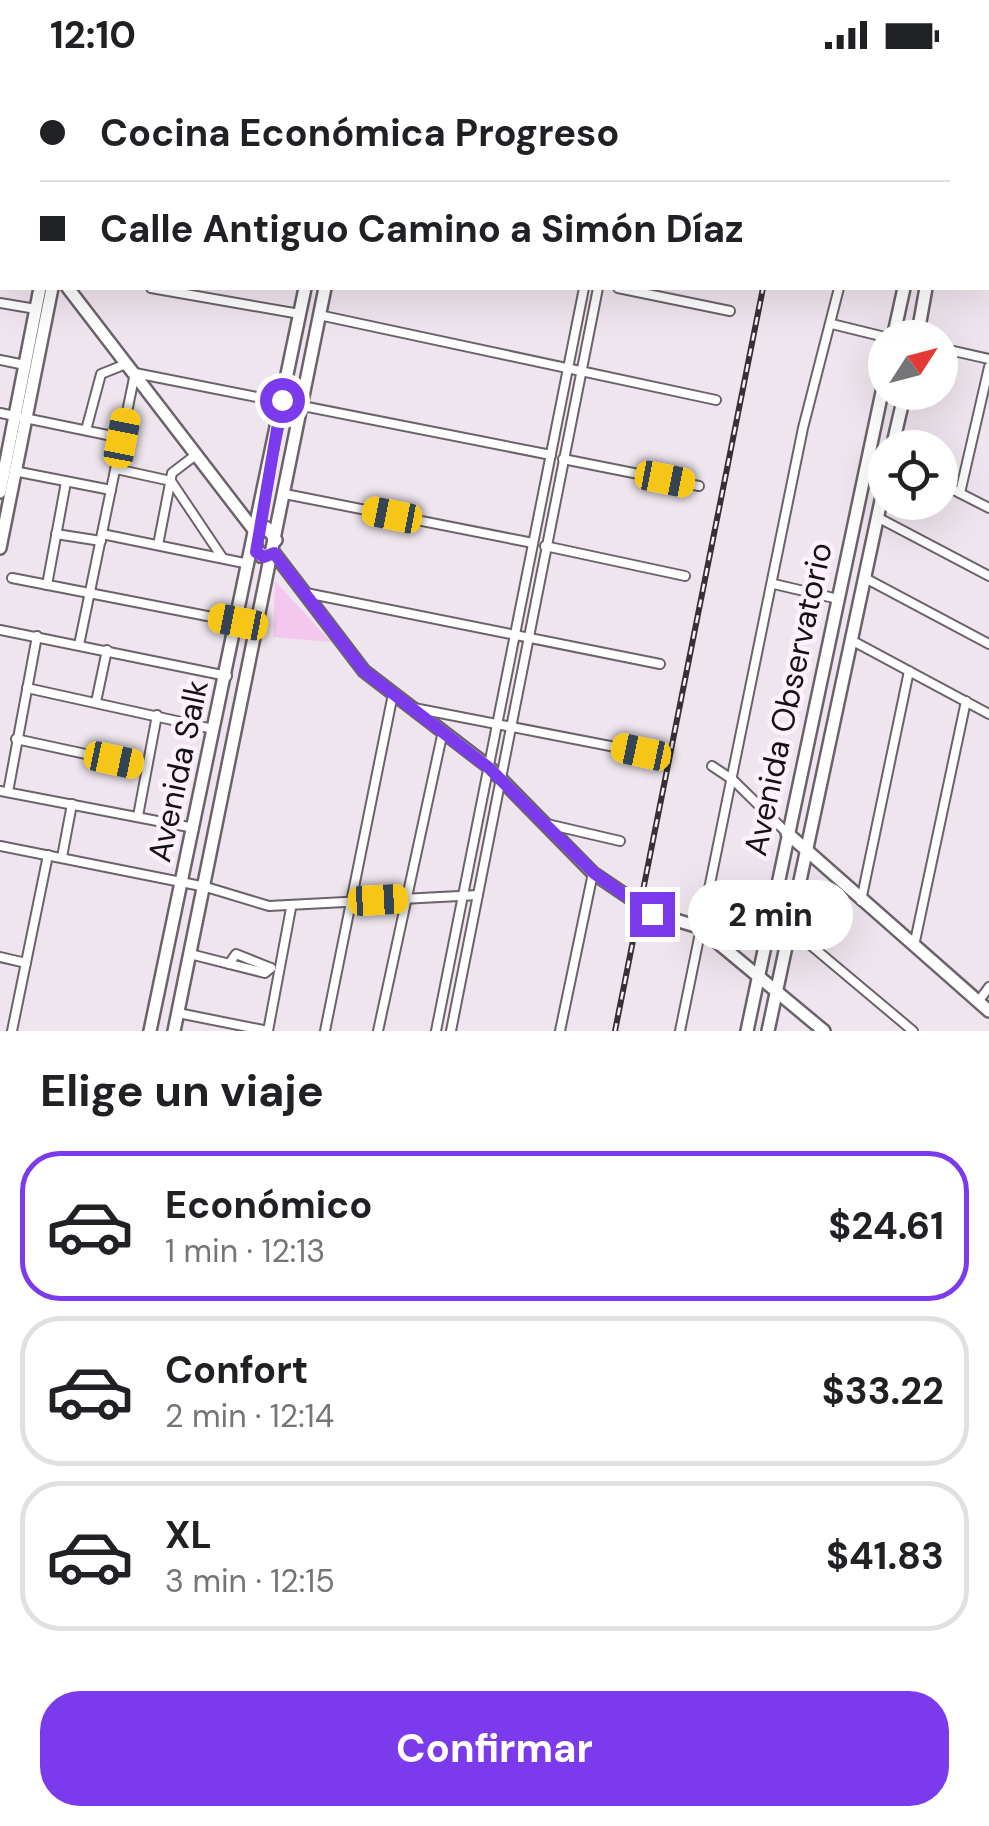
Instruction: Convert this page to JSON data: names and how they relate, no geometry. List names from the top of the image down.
{
  "streets": {
    "main road": ["Avenida Observatorio", "Avenida Salk"]
  },
  "north": "top right",
  "page": {
    "status": "12:10",
    "banner": ["Cocina Económica Progreso", "Calle Antiguo Camino a Simón Díaz"],
    "bubble": "2 min",
    "heading": "Elige un viaje",
    "list": [
      {
        "name": "Económico",
        "note": "1 min · 12:13",
        "value": "$24.61"
      },
      {
        "name": "Confort",
        "note": "2 min · 12:14",
        "value": "$33.22"
      },
      {
        "name": "XL",
        "note": "3 min · 12:15",
        "value": "$41.83"
      }
    ],
    "buttons": "Confirmar"
  }
}
